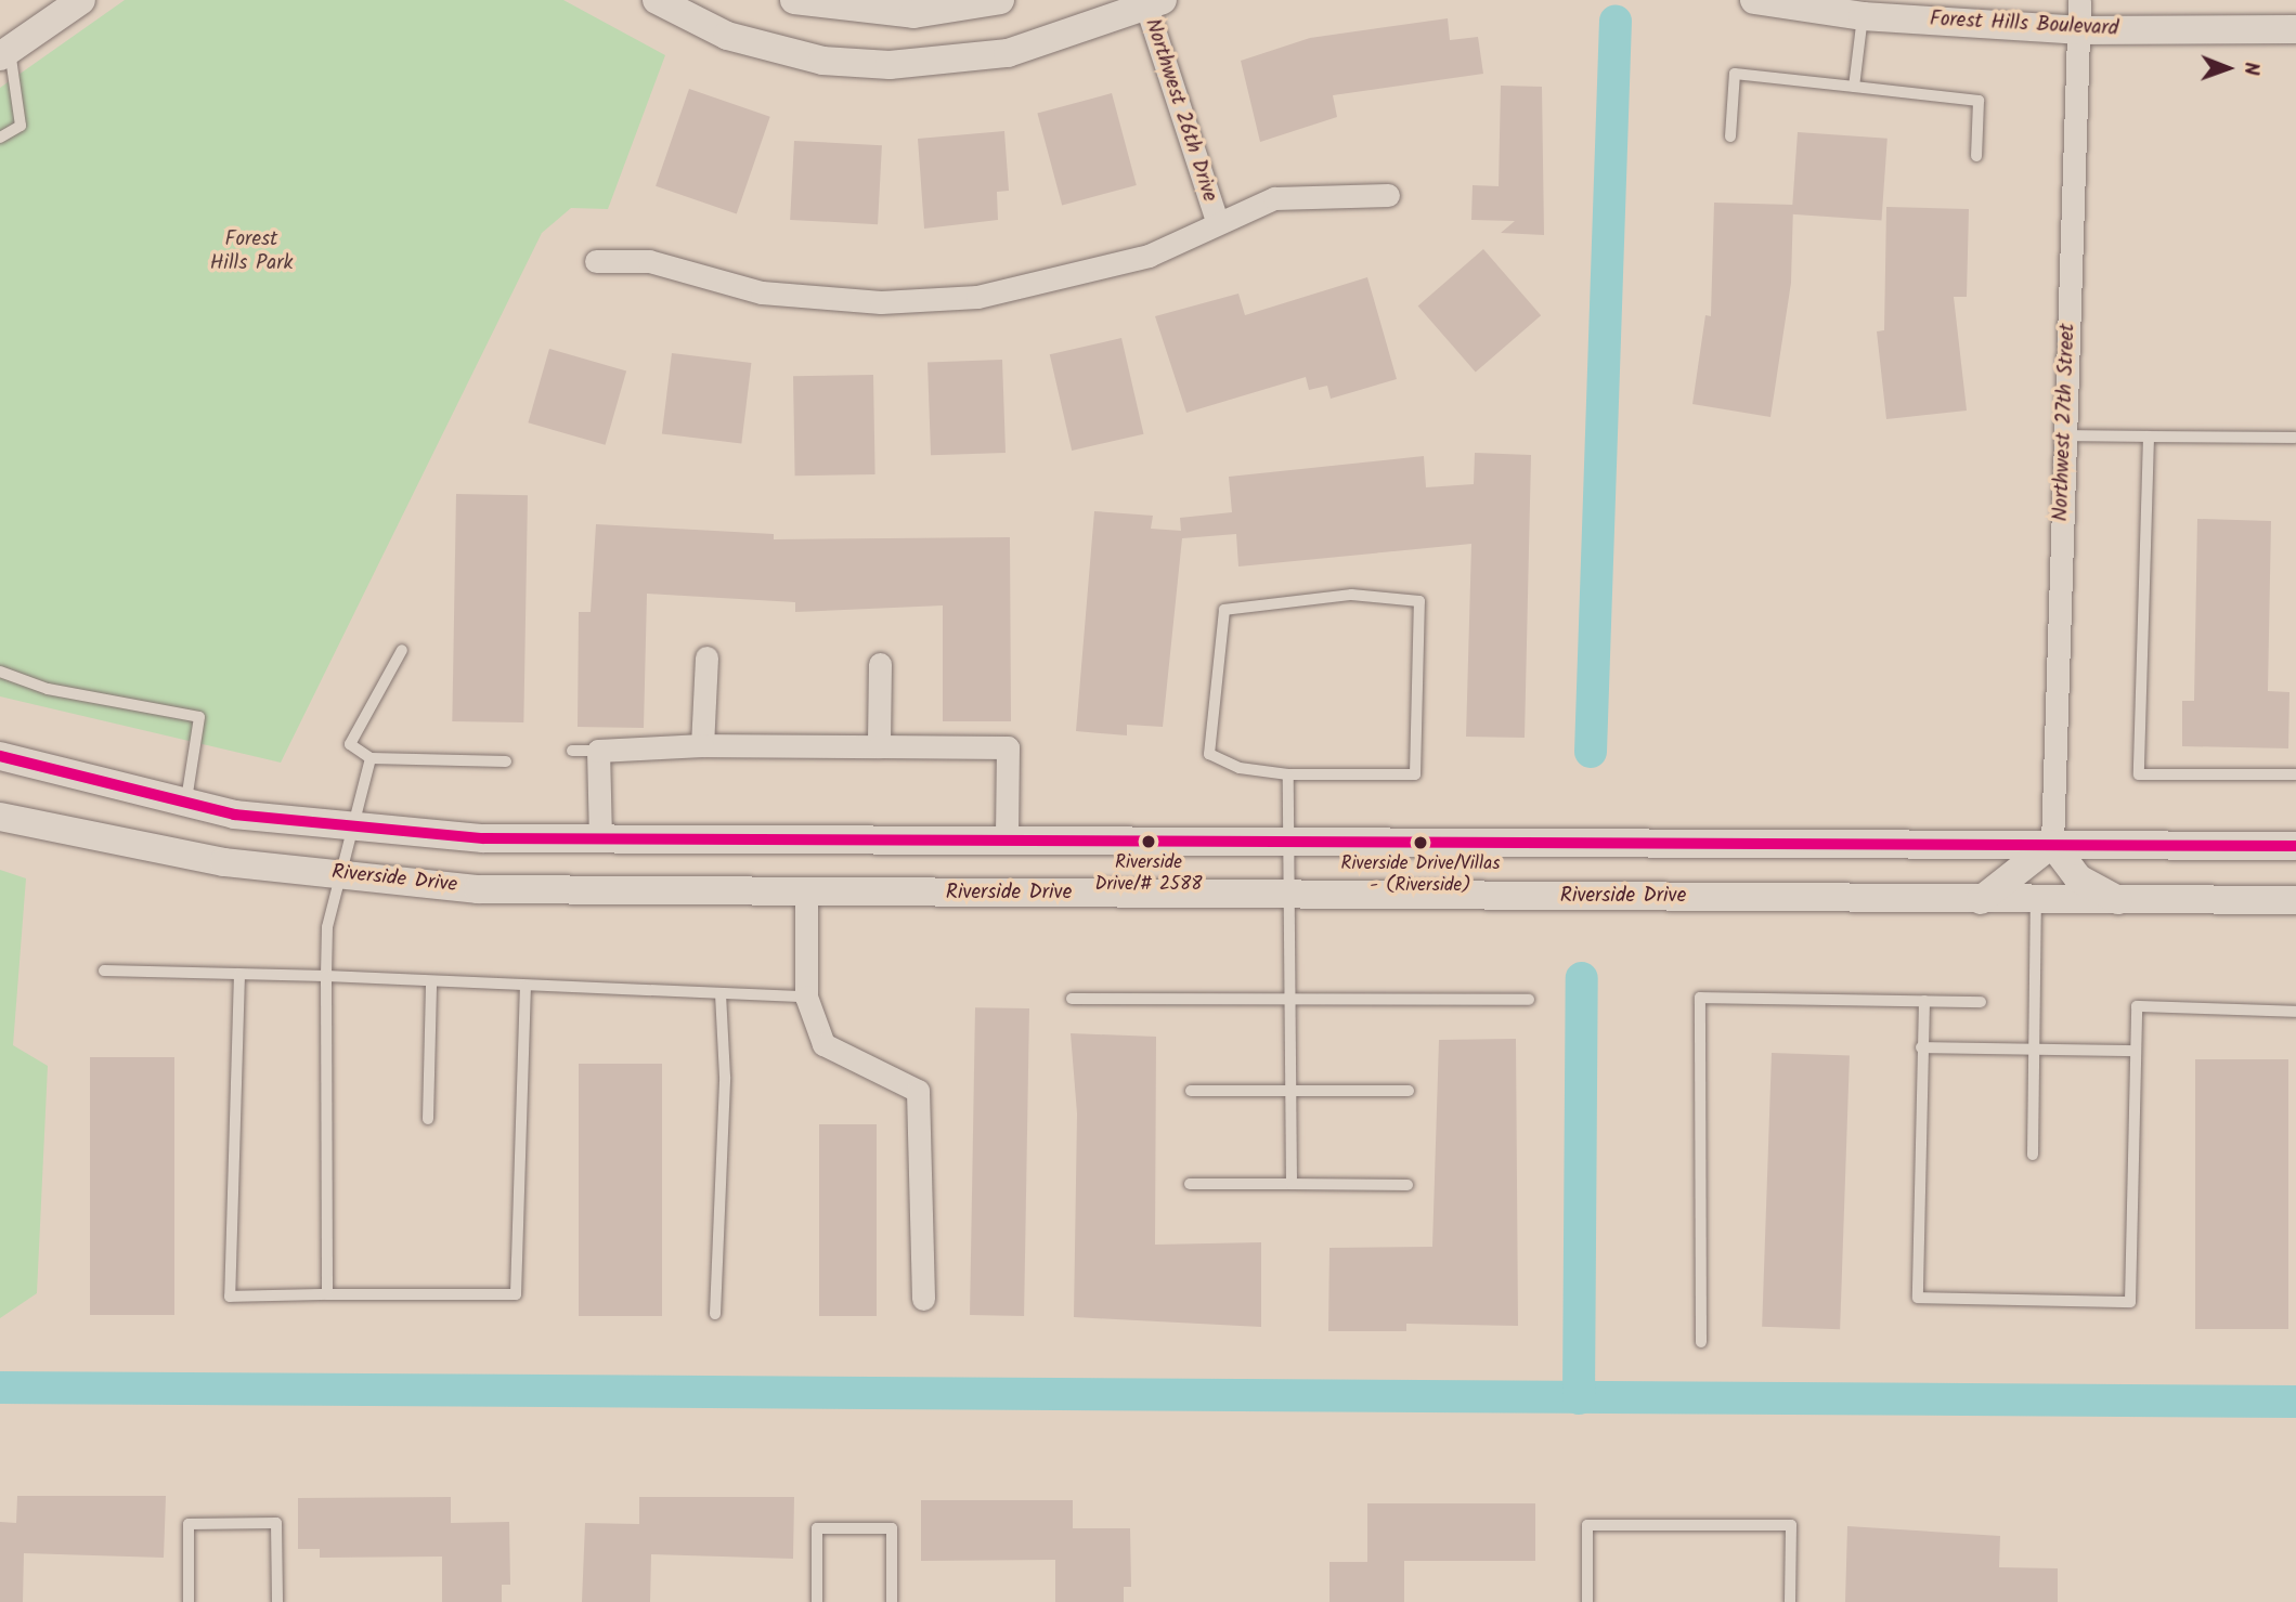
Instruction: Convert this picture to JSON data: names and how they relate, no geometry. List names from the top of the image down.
{
  "streets": {
    "street": [
      "Forest Hills Boulevard",
      "Northwest 26th Drive",
      "Northwest 27th Street",
      "Riverside Drive"
    ]
  },
  "crossings": [
    ["Forest Hills Boulevard", "Northwest 27th Street"]
  ],
  "parks": ["Forest Hills Park"],
  "places": ["Riverside Drive/# 2588", "Riverside Drive/Villas - (Riverside)"],
  "north": "right"
}
